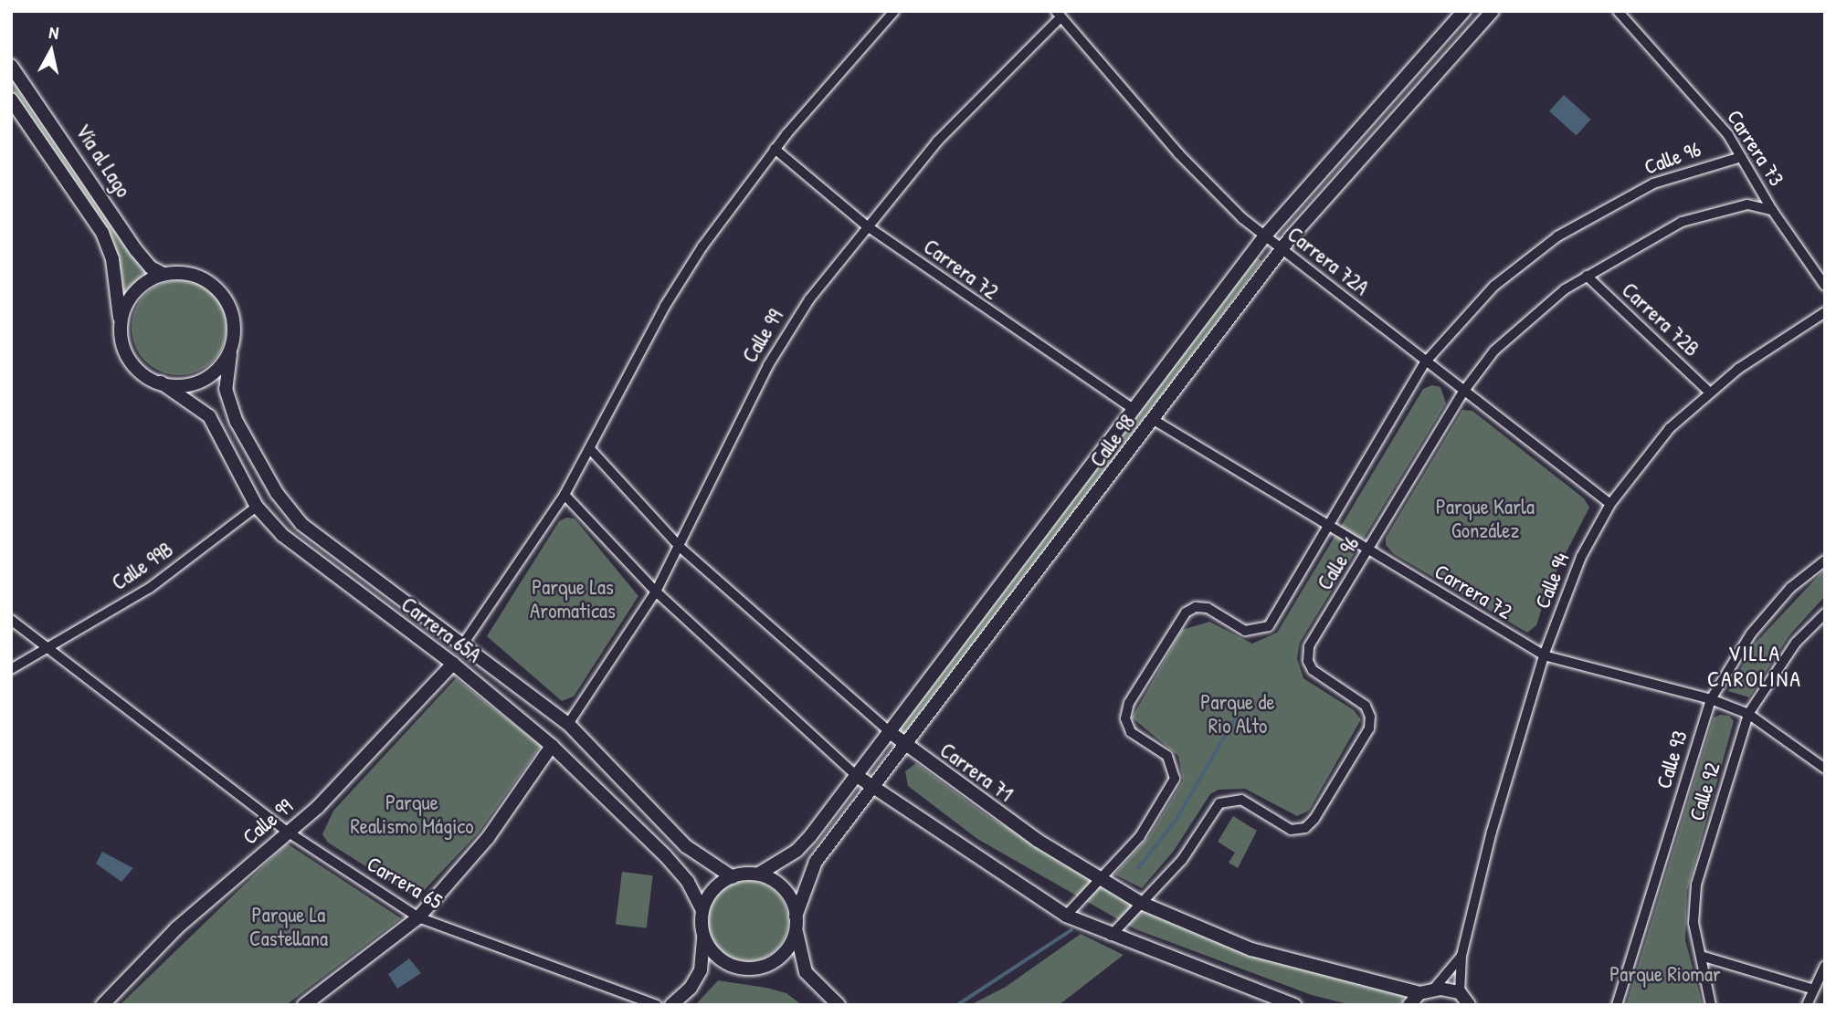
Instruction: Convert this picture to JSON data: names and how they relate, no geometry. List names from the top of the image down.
{
  "streets": {
    "street": [
      "Carrera 73",
      "Calle 96",
      "Vía al Lago",
      "Carrera 72A",
      "Carrera 72",
      "Carrera 72B",
      "Calle 99",
      "Calle 98",
      "Calle 99B",
      "Calle 94",
      "Carrera 65A",
      "Calle 93",
      "Carrera 71",
      "Calle 92",
      "Carrera 65"
    ]
  },
  "crossings": [
    ["Carrera 73", "Calle 96"],
    ["Calle 96", "Carrera 72A"],
    ["Calle 96", "Carrera 72"],
    ["Calle 96", "Carrera 72B"],
    ["Calle 96", "Carrera 71"],
    ["Vía al Lago", "Carrera 65A"],
    ["Carrera 72A", "Calle 99"],
    ["Carrera 72A", "Calle 98"],
    ["Carrera 72A", "Calle 94"],
    ["Carrera 72", "Calle 99"],
    ["Carrera 72", "Calle 98"],
    ["Carrera 72", "Calle 94"],
    ["Carrera 72", "Calle 93"],
    ["Carrera 72", "Calle 92"],
    ["Carrera 72B", "Calle 94"],
    ["Calle 99", "Carrera 65A"],
    ["Calle 99", "Carrera 71"],
    ["Calle 99", "Carrera 65"],
    ["Calle 98", "Carrera 65A"],
    ["Calle 98", "Carrera 71"],
    ["Calle 99B", "Carrera 65A"],
    ["Calle 99B", "Carrera 65"]
  ],
  "districts": ["VILLA CAROLINA"],
  "parks": [
    "Parque Karla González",
    "Parque Las Aromaticas",
    "Parque de Rio Alto",
    "Parque Realismo Mágico",
    "Parque La Castellana",
    "Parque Riomar"
  ],
  "north": "top"
}
